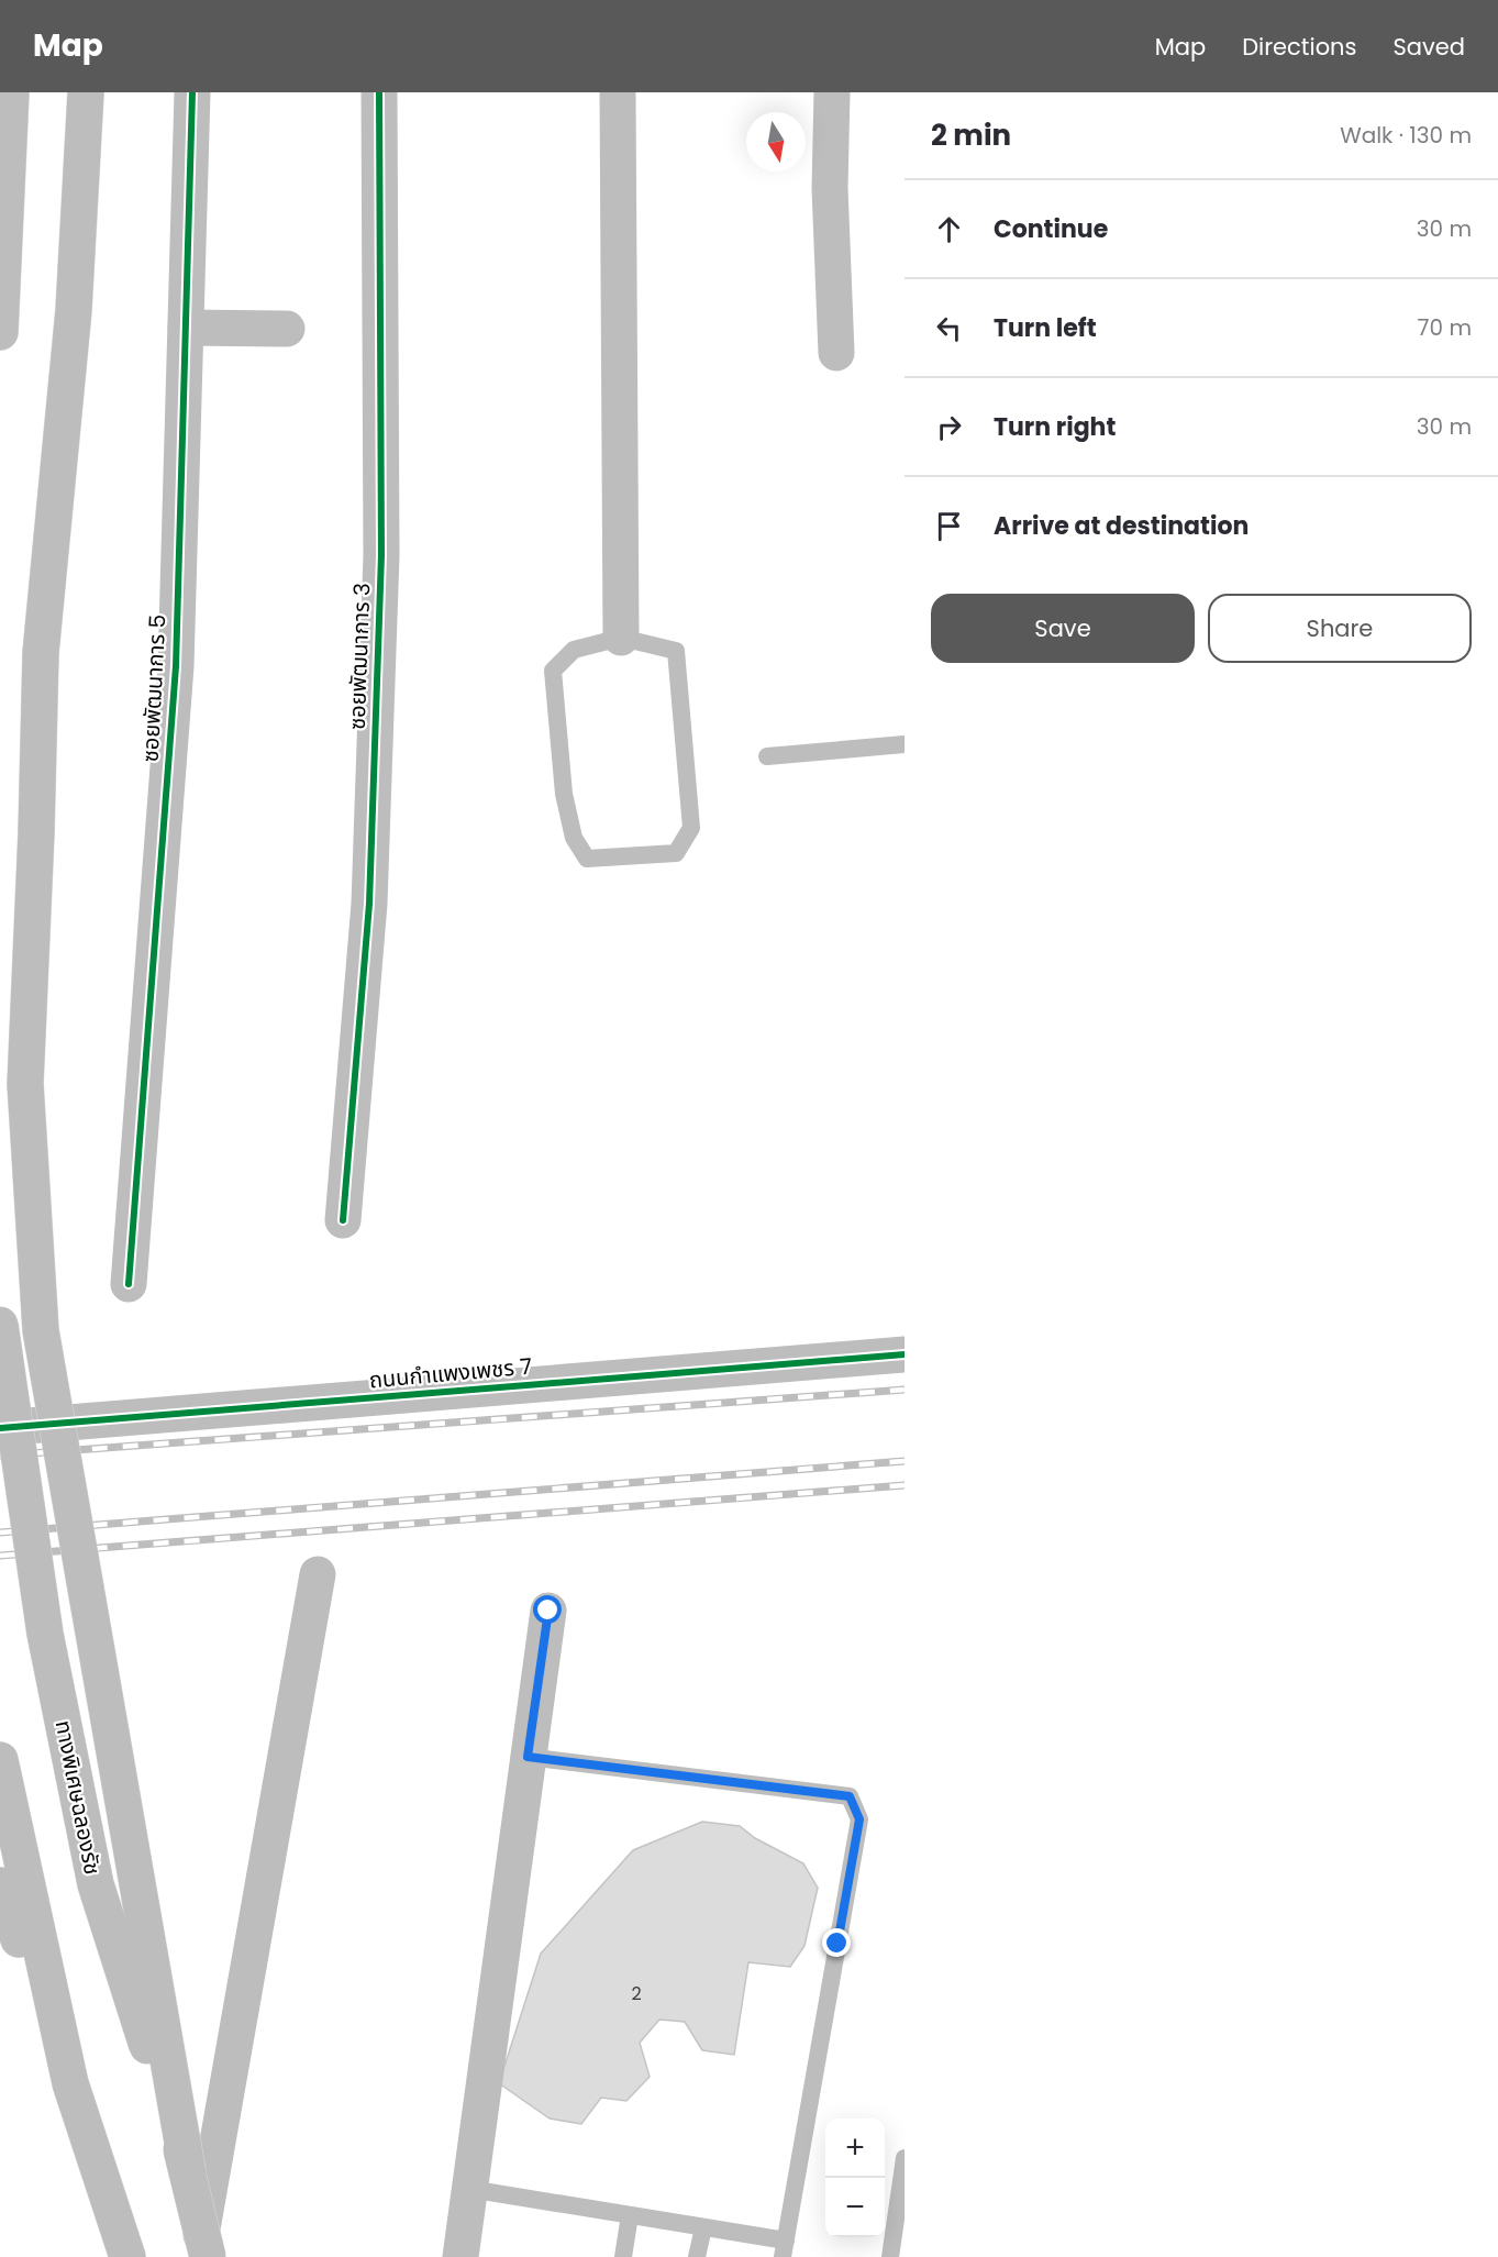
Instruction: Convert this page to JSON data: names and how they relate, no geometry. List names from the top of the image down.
{
  "streets": {
    "main road": [
      "ซอยพัฒนาการ 3",
      "ซอยพัฒนาการ 5",
      "ถนนกำแพงเพชร 7",
      "ทางพิเศษฉลองรัช"
    ]
  },
  "house_numbers": ["2"],
  "north": "bottom",
  "page": {
    "header": "Map",
    "nav": ["Map", "Directions", "Saved"],
    "heading": ["2 min", "Walk · 130 m"],
    "list": [
      ["Continue", "30 m"],
      ["Turn left", "70 m"],
      ["Turn right", "30 m"],
      "Arrive at destination"
    ],
    "buttons": ["Save", "Share"],
    "map_buttons": ["+", "−"]
  }
}
